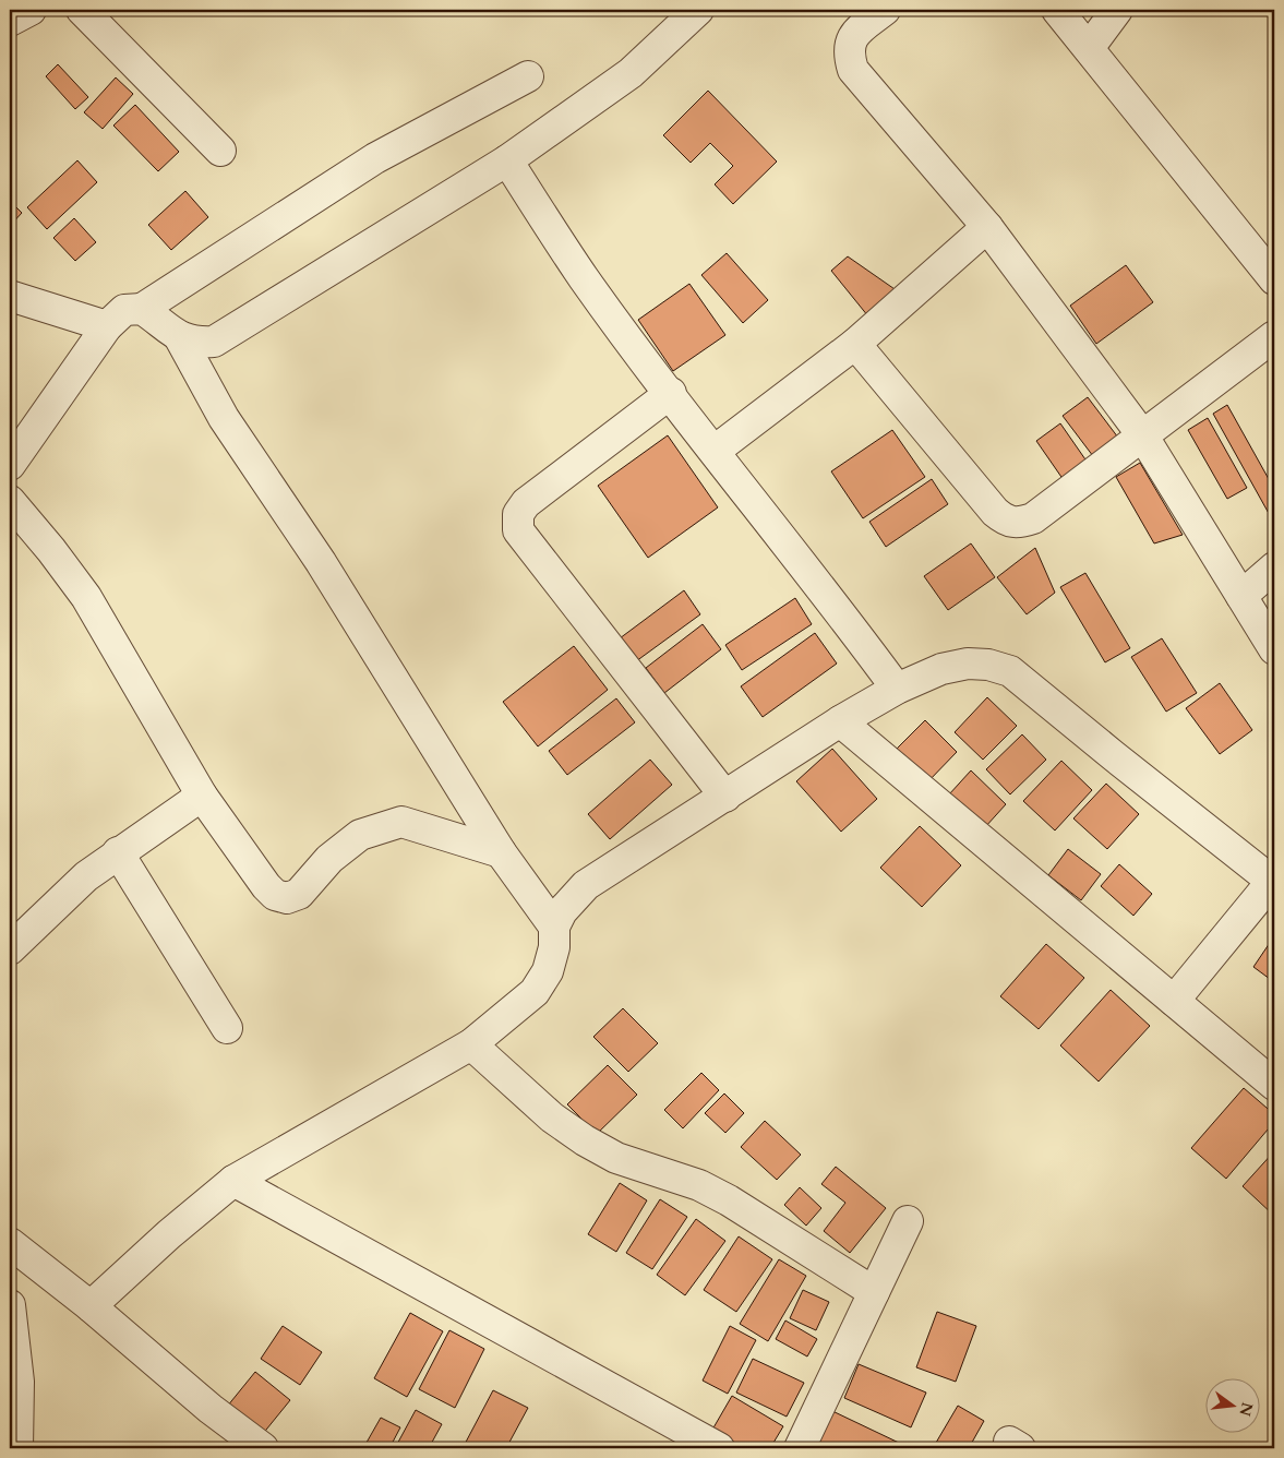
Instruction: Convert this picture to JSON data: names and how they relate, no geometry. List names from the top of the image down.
{
  "north": "right"
}
